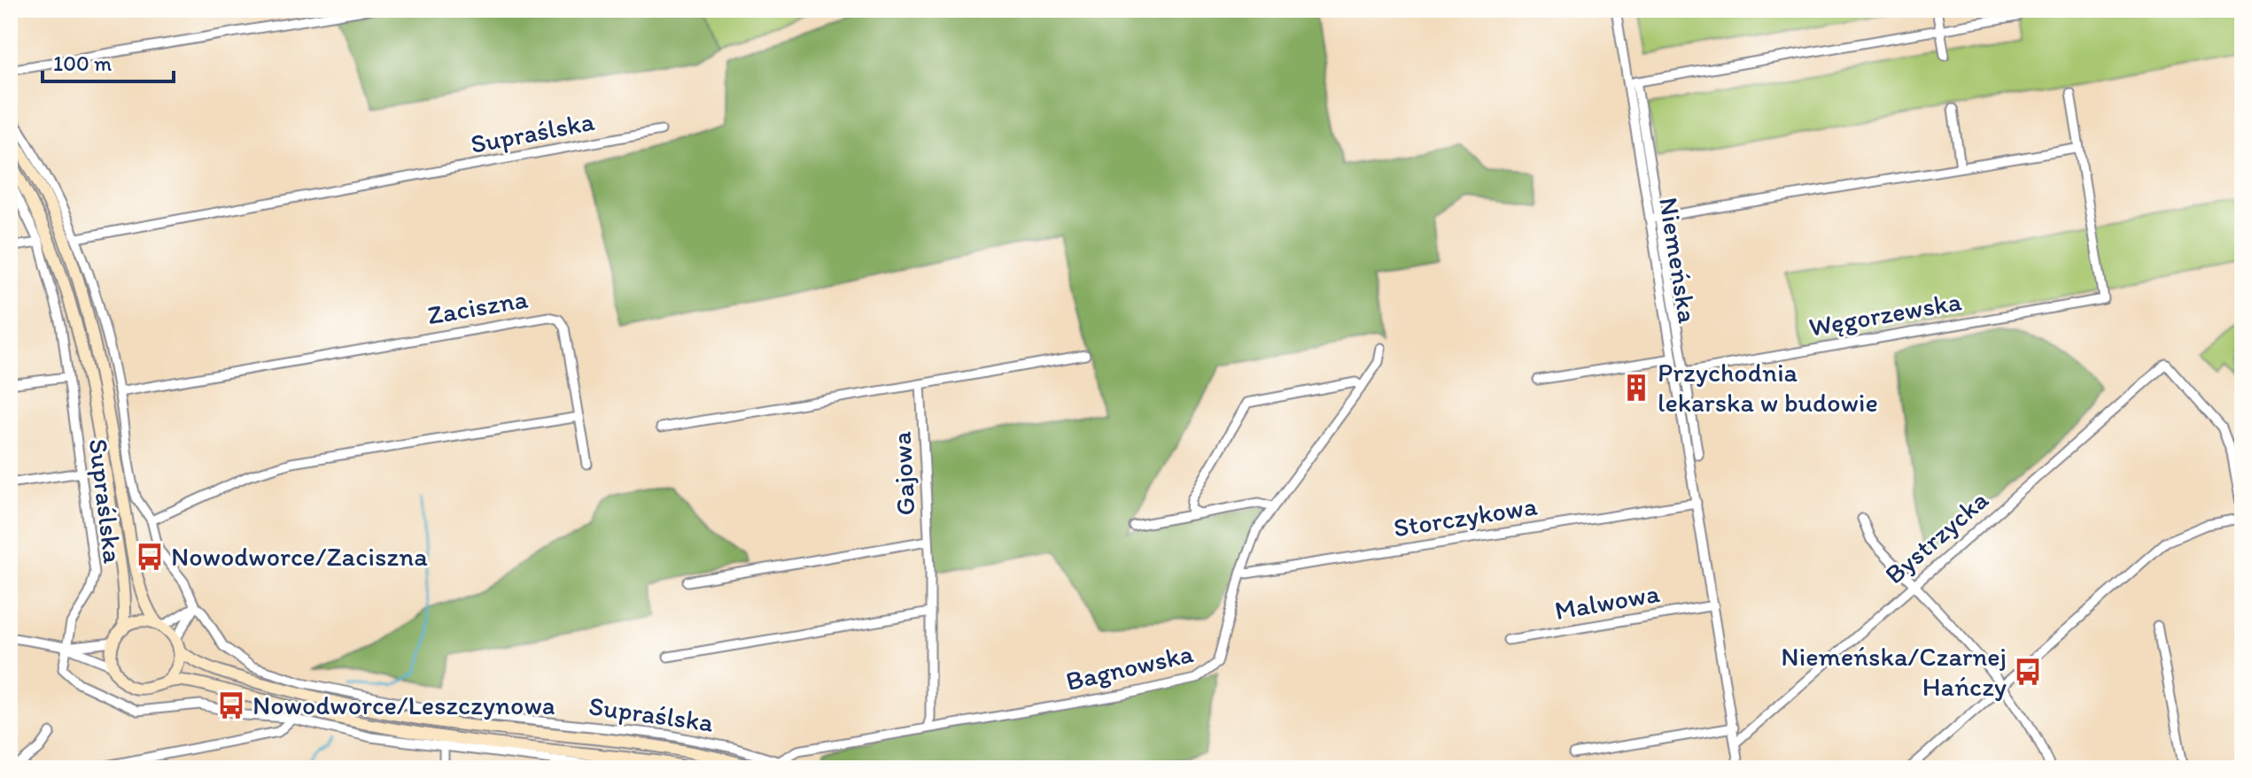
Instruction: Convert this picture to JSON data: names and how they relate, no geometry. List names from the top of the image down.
{
  "streets": {
    "street": [
      "Supraślska",
      "Niemeńska",
      "Zaciszna",
      "Węgorzewska",
      "Gajowa",
      "Storczykowa",
      "Bystrzycka",
      "Malwowa",
      "Bagnowska"
    ]
  },
  "crossings": [
    ["Supraślska", "Zaciszna"],
    ["Supraślska", "Bagnowska"],
    ["Niemeńska", "Węgorzewska"],
    ["Niemeńska", "Storczykowa"],
    ["Niemeńska", "Bystrzycka"],
    ["Niemeńska", "Malwowa"],
    ["Gajowa", "Bagnowska"],
    ["Storczykowa", "Bagnowska"]
  ],
  "places": {
    "building": ["Przychodnia lekarska w budowie"],
    "bus stop": ["Nowodworce/Zaciszna", "Niemeńska/Czarnej Hańczy", "Nowodworce/Leszczynowa"]
  },
  "scale_bar": "100 m"
}
